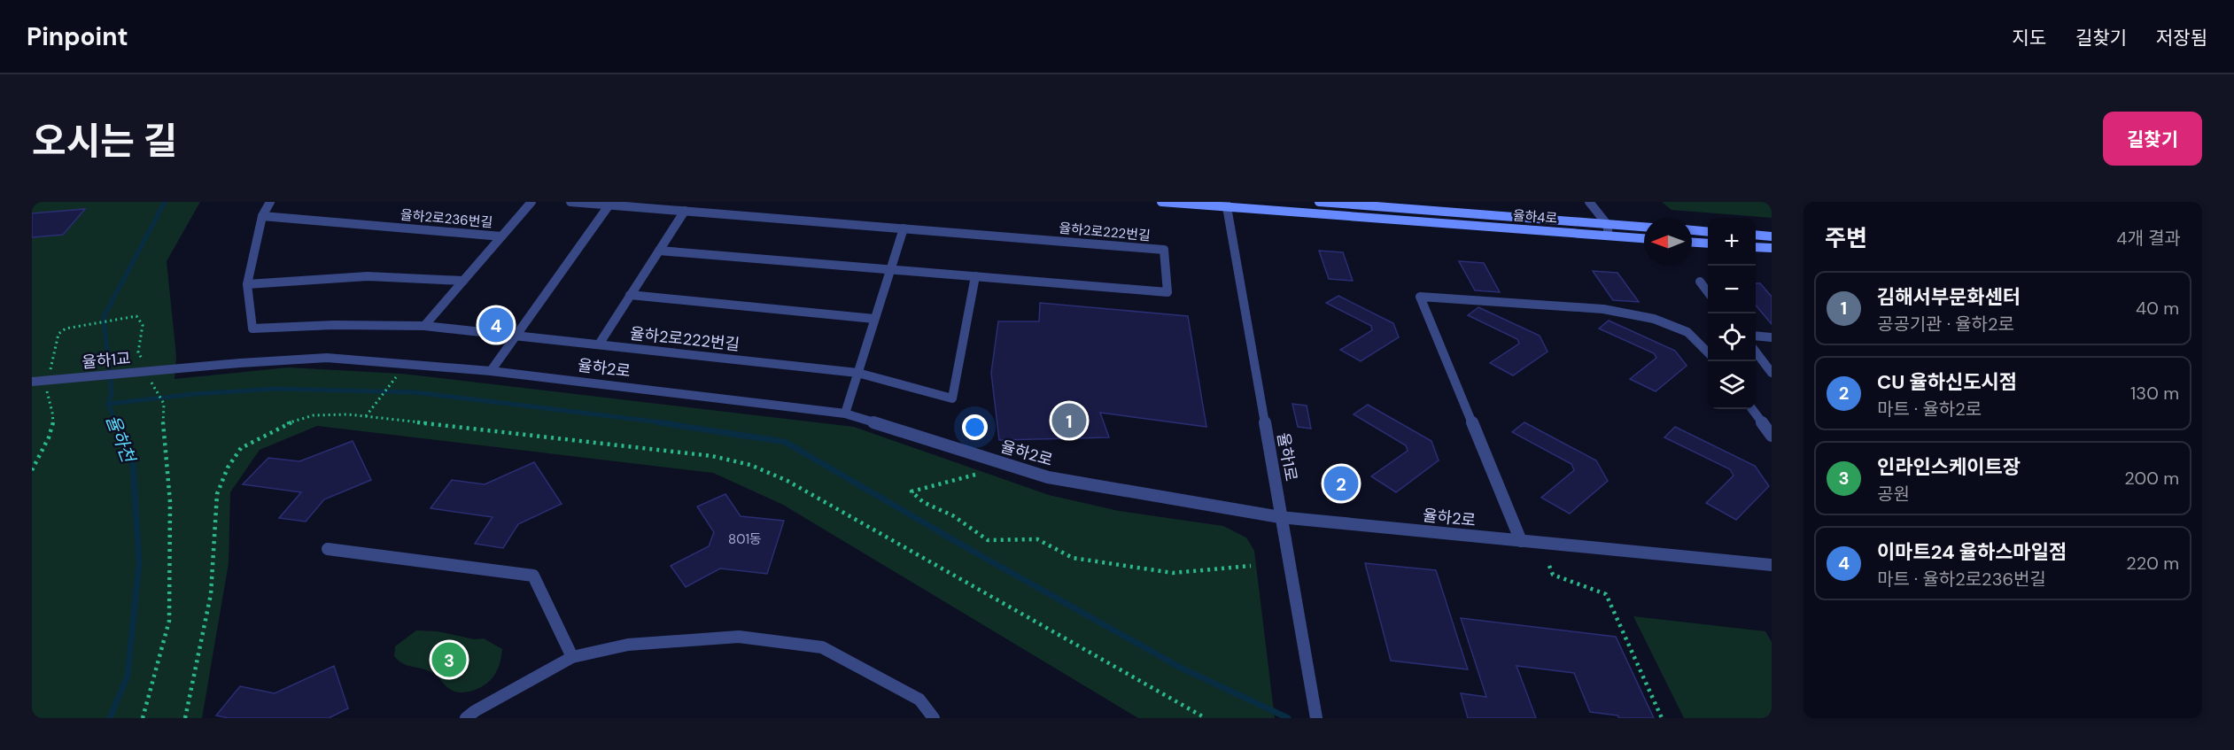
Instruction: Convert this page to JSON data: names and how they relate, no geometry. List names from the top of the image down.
{
  "streets": {
    "main road": ["율하4로"],
    "street": [
      "율하2로236번길",
      "율하2로222번길",
      "율하1교",
      "율하2로",
      "율하1로"
    ]
  },
  "crossings": [
    ["율하4로", "율하1로"],
    ["율하1교", "율하2로"],
    ["율하2로", "율하1로"]
  ],
  "water": ["율하천"],
  "house_numbers": ["801동"],
  "north": "left",
  "page": {
    "header": "Pinpoint",
    "nav": ["지도", "길찾기", "저장됨"],
    "title": "오시는 길",
    "buttons": "길찾기",
    "heading": ["주변", "4개 결과"],
    "map_buttons": ["+", "−"],
    "list": [
      {
        "mark": "1",
        "name": "김해서부문화센터",
        "note": "공공기관 · 율하2로",
        "value": "40 m"
      },
      {
        "mark": "2",
        "name": "CU 율하신도시점",
        "note": "마트 · 율하2로",
        "value": "130 m"
      },
      {
        "mark": "3",
        "name": "인라인스케이트장",
        "note": "공원",
        "value": "200 m"
      },
      {
        "mark": "4",
        "name": "이마트24 율하스마일점",
        "note": "마트 · 율하2로236번길",
        "value": "220 m"
      }
    ],
    "pins": [
      "4",
      "1",
      "2",
      "3"
    ]
  }
}
